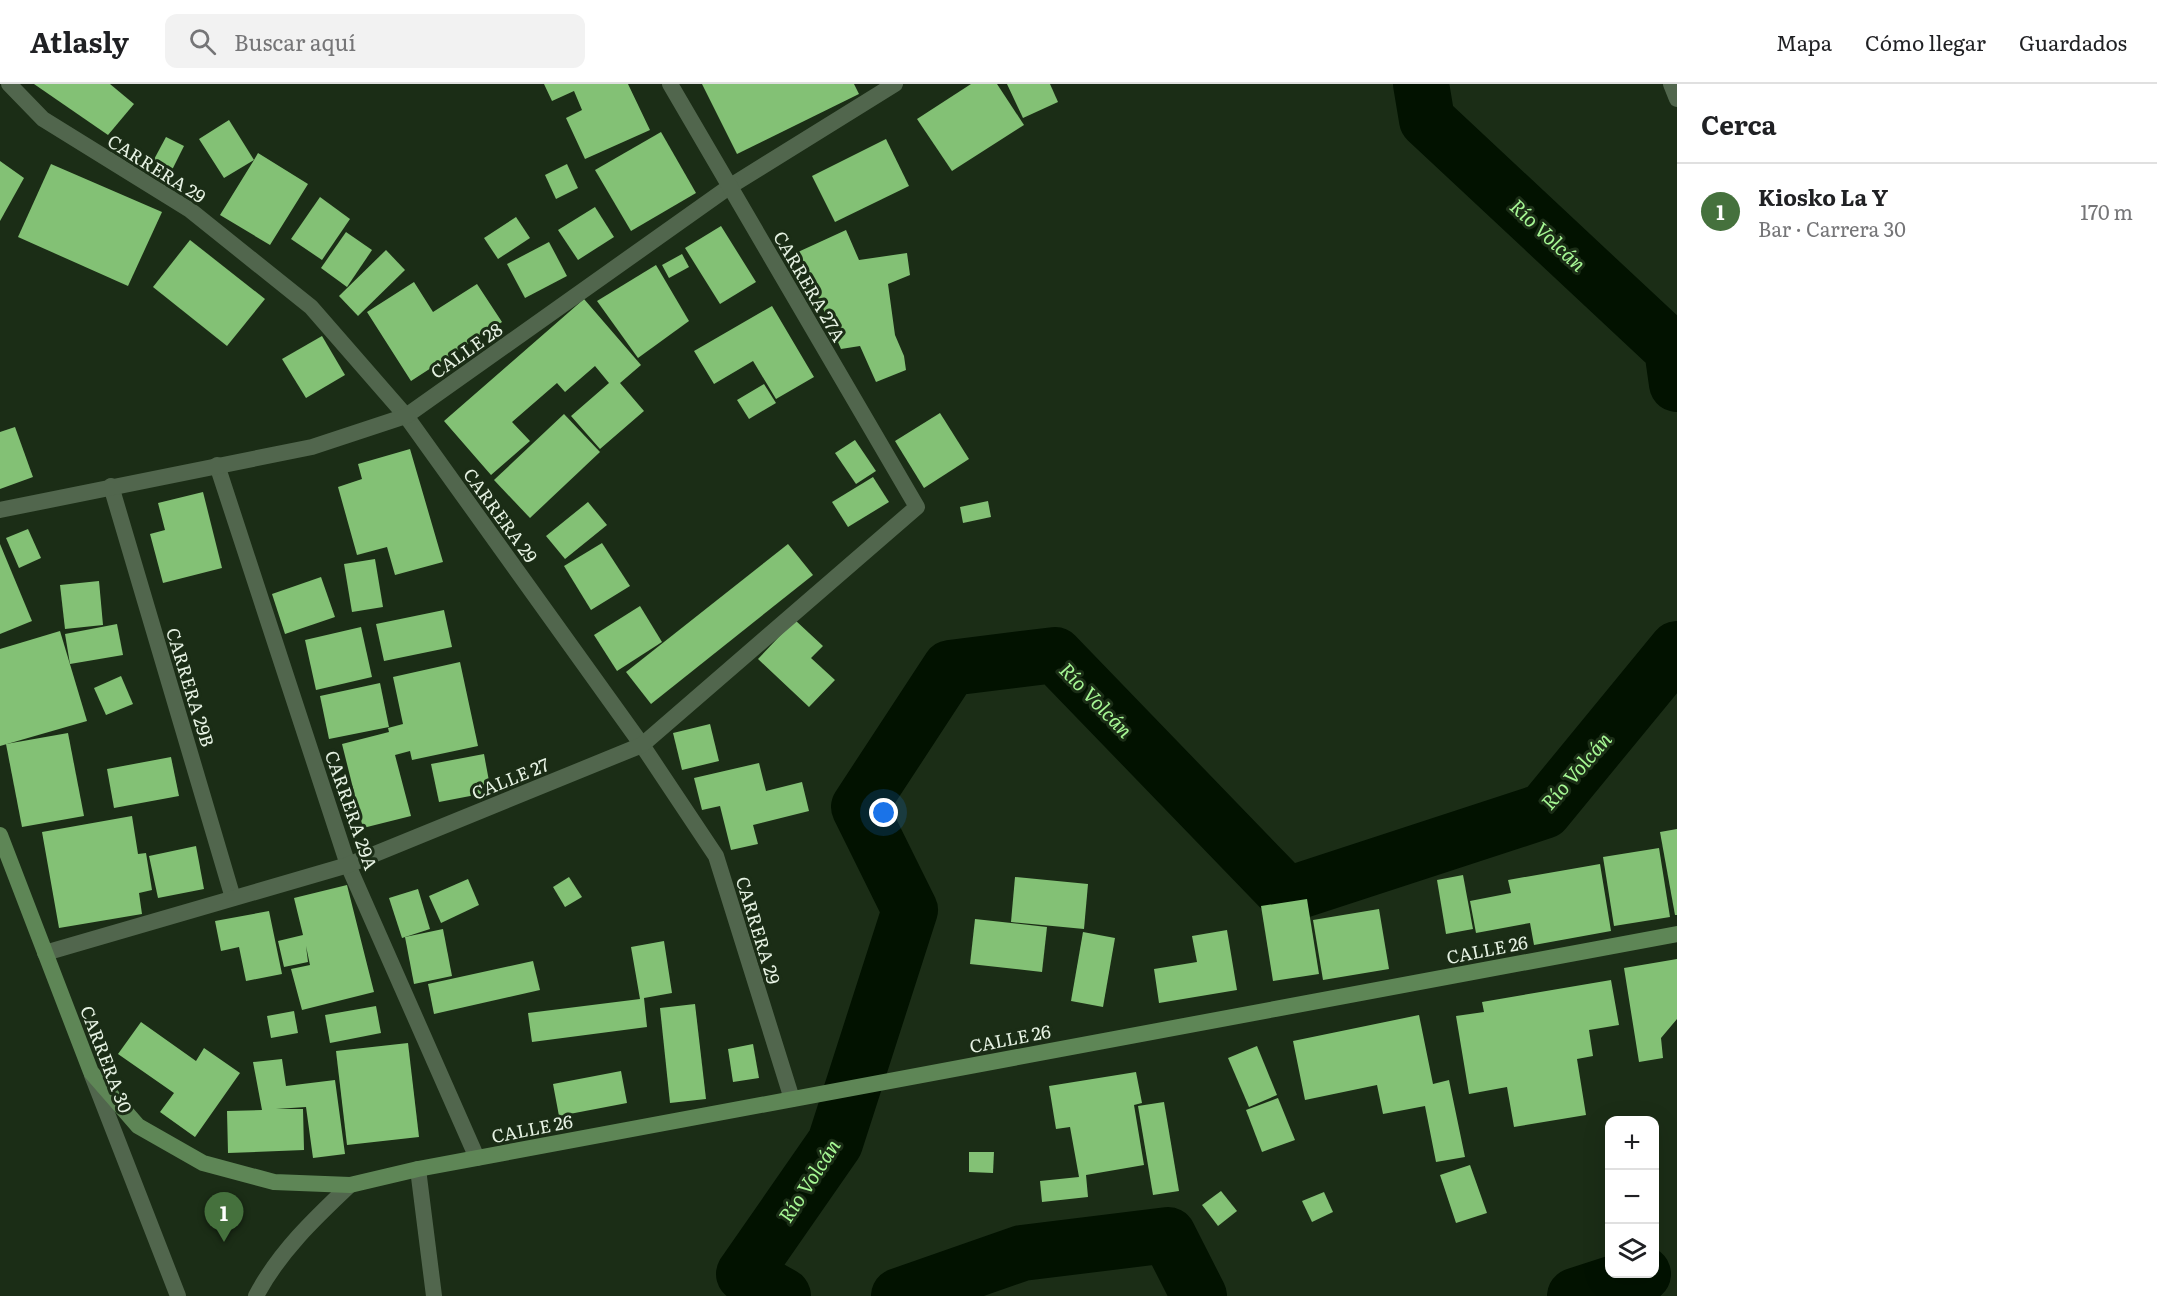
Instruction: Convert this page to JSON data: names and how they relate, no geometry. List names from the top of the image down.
{
  "streets": {
    "main road": ["CALLE 26", "CARRERA 30"],
    "street": [
      "CARRERA 29",
      "CARRERA 27A",
      "CALLE 28",
      "CARRERA 29B",
      "CALLE 27",
      "CARRERA 29A"
    ]
  },
  "crossings": [
    ["CARRERA 29", "CALLE 28"],
    ["CARRERA 29", "CALLE 27"],
    ["CARRERA 29", "CALLE 26"],
    ["CARRERA 27A", "CALLE 28"],
    ["CARRERA 27A", "CALLE 27"],
    ["CALLE 28", "CARRERA 29B"],
    ["CALLE 28", "CARRERA 29A"],
    ["CARRERA 29B", "CALLE 27"],
    ["CALLE 27", "CARRERA 29A"],
    ["CALLE 27", "CARRERA 30"],
    ["CARRERA 29A", "CALLE 26"],
    ["CALLE 26", "CARRERA 30"]
  ],
  "water": ["Río Volcán"],
  "page": {
    "header": "Atlasly",
    "search": "Buscar aquí",
    "nav": ["Mapa", "Cómo llegar", "Guardados"],
    "heading": "Cerca",
    "list": [
      {
        "mark": "1",
        "name": "Kiosko La Y",
        "note": "Bar · Carrera 30",
        "value": "170 m"
      }
    ],
    "map_buttons": ["+", "−"],
    "pins": "1"
  }
}
